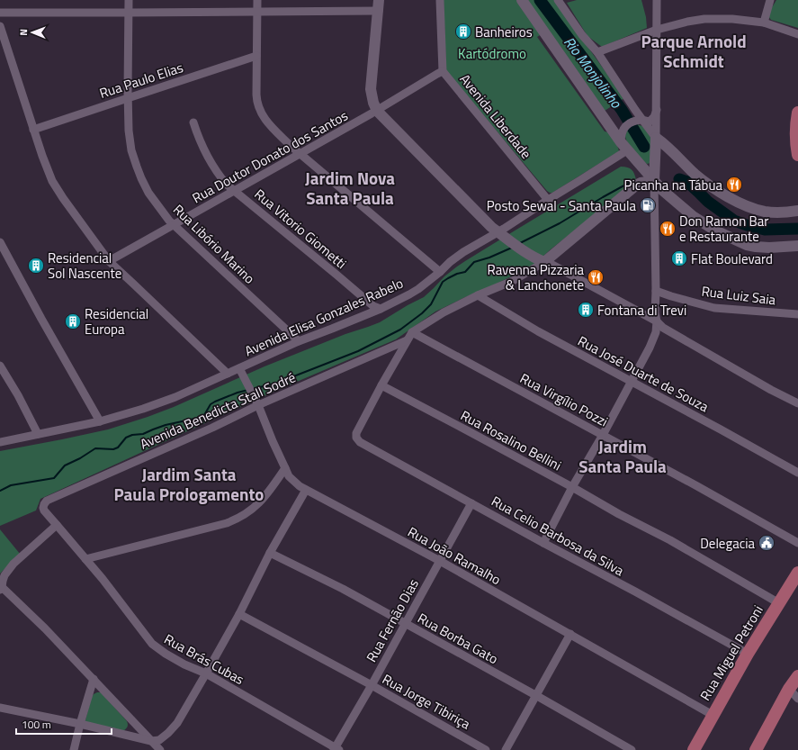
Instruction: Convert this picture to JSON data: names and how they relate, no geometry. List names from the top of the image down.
{
  "streets": {
    "main road": ["Rua Miguel Petroni"],
    "street": [
      "Rua Paulo Elias",
      "Avenida Liberdade",
      "Rua Doutor Donato dos Santos",
      "Rua Vitorio Giometti",
      "Rua Libório Marino",
      "Rua Luiz Saia",
      "Avenida Elisa Gonzales Rabelo",
      "Rua José Duarte de Souza",
      "Rua Virgílio Pozzi",
      "Avenida Benedicta Stall Sodré",
      "Rua Rosalino Bellini",
      "Rua Celio Barbosa da Silva",
      "Rua João Ramalho",
      "Rua Fernão Dias",
      "Rua Borba Gato",
      "Rua Brás Cubas",
      "Rua Jorge Tibiriça"
    ]
  },
  "crossings": [
    ["Rua Paulo Elias", "Rua Libório Marino"],
    ["Avenida Liberdade", "Rua Doutor Donato dos Santos"],
    ["Avenida Liberdade", "Avenida Elisa Gonzales Rabelo"],
    ["Rua Doutor Donato dos Santos", "Rua Vitorio Giometti"],
    ["Rua Doutor Donato dos Santos", "Rua Libório Marino"],
    ["Rua Vitorio Giometti", "Avenida Elisa Gonzales Rabelo"],
    ["Rua Libório Marino", "Avenida Elisa Gonzales Rabelo"],
    ["Avenida Elisa Gonzales Rabelo", "Rua João Ramalho"],
    ["Avenida Benedicta Stall Sodré", "Rua João Ramalho"],
    ["Avenida Benedicta Stall Sodré", "Rua Brás Cubas"],
    ["Rua Rosalino Bellini", "Rua Celio Barbosa da Silva"],
    ["Rua Rosalino Bellini", "Rua Miguel Petroni"],
    ["Rua Celio Barbosa da Silva", "Rua Fernão Dias"],
    ["Rua Celio Barbosa da Silva", "Rua Miguel Petroni"],
    ["Rua João Ramalho", "Rua Fernão Dias"],
    ["Rua João Ramalho", "Rua Miguel Petroni"],
    ["Rua Fernão Dias", "Rua Borba Gato"],
    ["Rua Fernão Dias", "Rua Brás Cubas"],
    ["Rua Fernão Dias", "Rua Jorge Tibiriça"]
  ],
  "districts": [
    "Parque Arnold Schmidt",
    "Jardim Nova Santa Paula",
    "Jardim Santa Paula",
    "Jardim Santa Paula Prologamento"
  ],
  "water": ["Rio Monjolinho"],
  "parks": ["Kartódromo"],
  "places": {
    "building": [
      "Banheiros",
      "Flat Boulevard",
      "Residencial Sol Nascente",
      "Fontana di Trevi",
      "Residencial Europa"
    ],
    "restaurant": ["Picanha na Tábua", "Don Ramon Bar e Restaurante", "Ravenna Pizzaria & Lanchonete"],
    "fuel station": ["Posto Sewal - Santa Paula"],
    "public building": ["Delegacia"]
  },
  "scale_bar": "100 m",
  "north": "left"
}
